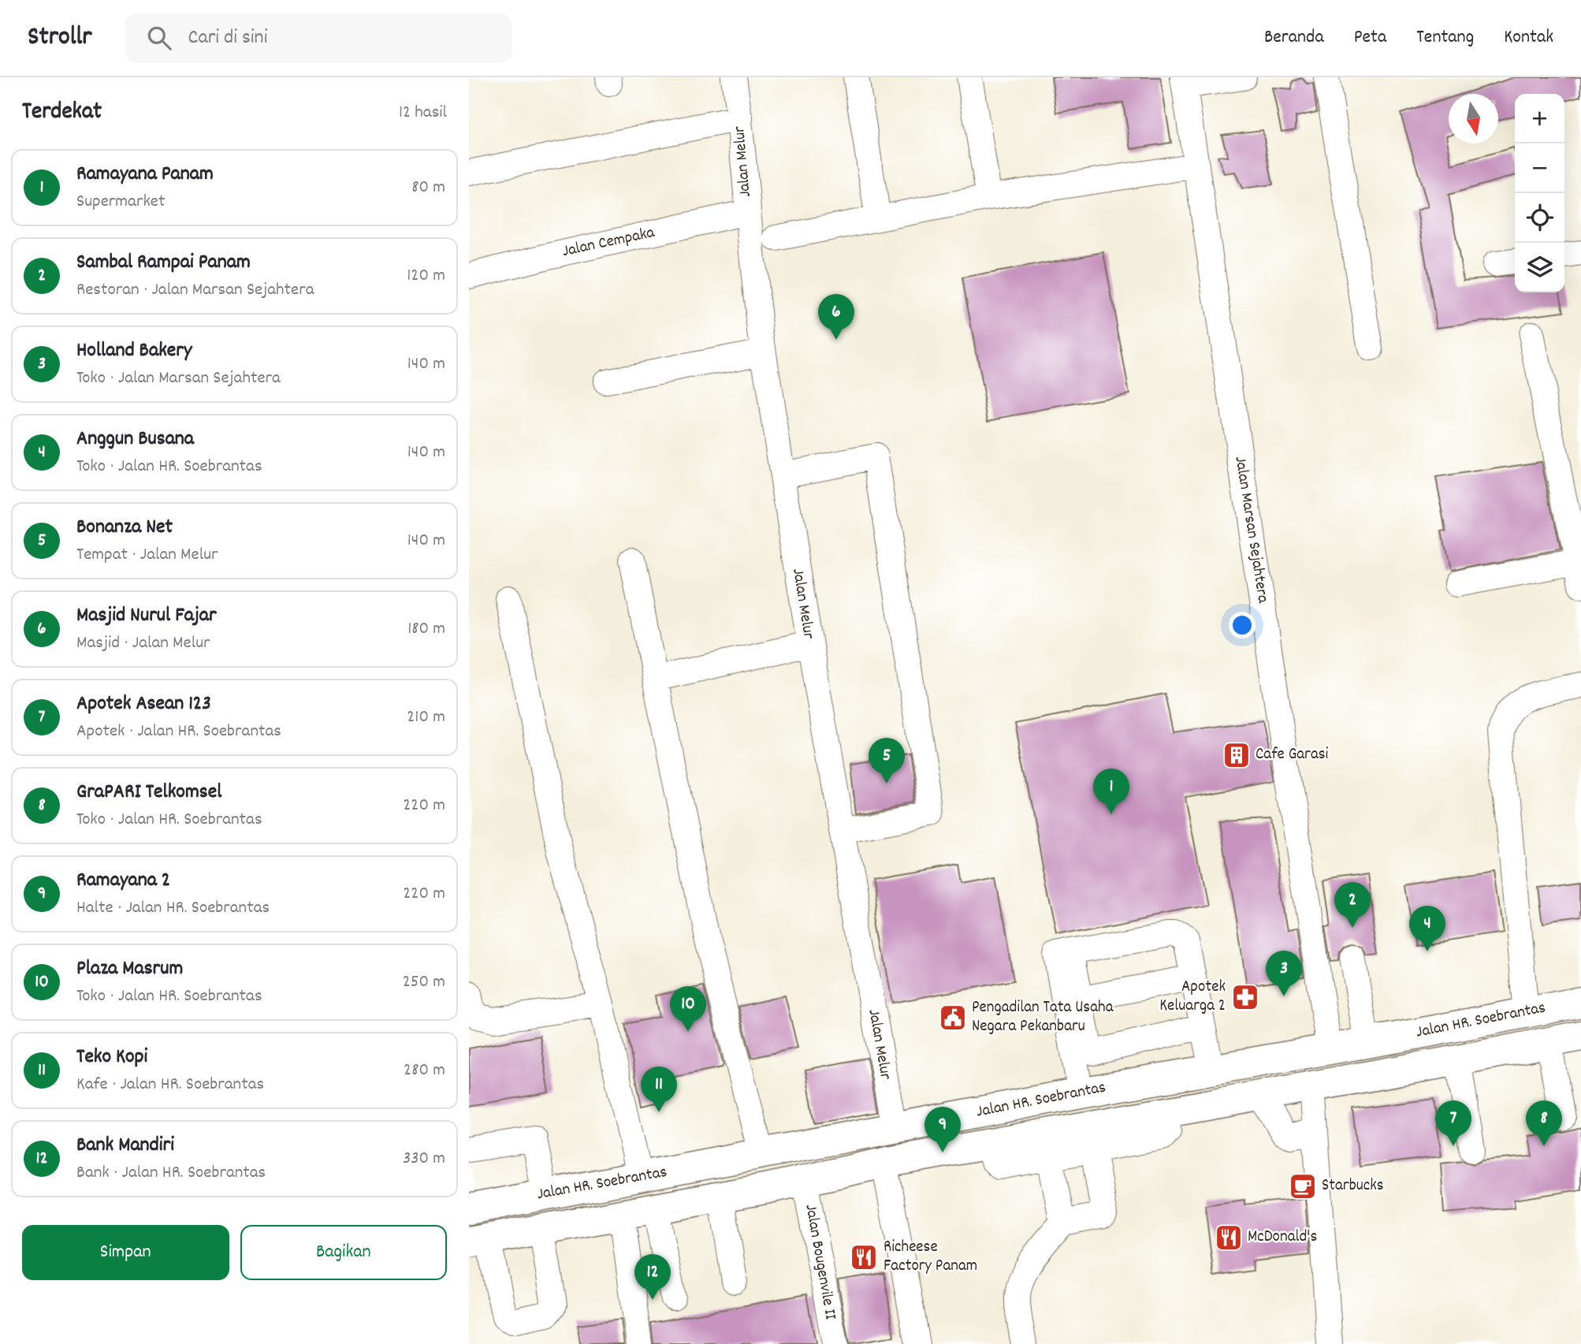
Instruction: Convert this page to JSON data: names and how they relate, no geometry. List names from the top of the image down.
{
  "streets": {
    "main road": ["Jalan HR. Soebrantas"],
    "street": [
      "Jalan Melur",
      "Jalan Cempaka",
      "Jalan Marsan Sejahtera",
      "Jalan Bougenvile II"
    ]
  },
  "crossings": [
    ["Jalan Melur", "Jalan Cempaka"],
    ["Jalan Melur", "Jalan HR. Soebrantas"],
    ["Jalan Marsan Sejahtera", "Jalan HR. Soebrantas"],
    ["Jalan HR. Soebrantas", "Jalan Bougenvile II"]
  ],
  "places": {
    "building": ["Cafe Garasi"],
    "pharmacy": ["Apotek Keluarga 2"],
    "public building": ["Pengadilan Tata Usaha Negara Pekanbaru"],
    "cafe": ["Starbucks"],
    "restaurant": ["McDonald's", "Richeese Factory Panam"]
  },
  "north": "bottom",
  "page": {
    "header": "Strollr",
    "search": "Cari di sini",
    "nav": [
      "Beranda",
      "Peta",
      "Tentang",
      "Kontak"
    ],
    "heading": ["Terdekat", "12 hasil"],
    "map_buttons": ["+", "−"],
    "list": [
      {
        "mark": "1",
        "name": "Ramayana Panam",
        "note": "Supermarket",
        "value": "80 m"
      },
      {
        "mark": "2",
        "name": "Sambal Rampai Panam",
        "note": "Restoran · Jalan Marsan Sejahtera",
        "value": "120 m"
      },
      {
        "mark": "3",
        "name": "Holland Bakery",
        "note": "Toko · Jalan Marsan Sejahtera",
        "value": "140 m"
      },
      {
        "mark": "4",
        "name": "Anggun Busana",
        "note": "Toko · Jalan HR. Soebrantas",
        "value": "140 m"
      },
      {
        "mark": "5",
        "name": "Bonanza Net",
        "note": "Tempat · Jalan Melur",
        "value": "140 m"
      },
      {
        "mark": "6",
        "name": "Masjid Nurul Fajar",
        "note": "Masjid · Jalan Melur",
        "value": "180 m"
      },
      {
        "mark": "7",
        "name": "Apotek Asean 123",
        "note": "Apotek · Jalan HR. Soebrantas",
        "value": "210 m"
      },
      {
        "mark": "8",
        "name": "GraPARI Telkomsel",
        "note": "Toko · Jalan HR. Soebrantas",
        "value": "220 m"
      },
      {
        "mark": "9",
        "name": "Ramayana 2",
        "note": "Halte · Jalan HR. Soebrantas",
        "value": "220 m"
      },
      {
        "mark": "10",
        "name": "Plaza Masrum",
        "note": "Toko · Jalan HR. Soebrantas",
        "value": "250 m"
      },
      {
        "mark": "11",
        "name": "Teko Kopi",
        "note": "Kafe · Jalan HR. Soebrantas",
        "value": "280 m"
      },
      {
        "mark": "12",
        "name": "Bank Mandiri",
        "note": "Bank · Jalan HR. Soebrantas",
        "value": "330 m"
      }
    ],
    "pins": [
      "6",
      "5",
      "1",
      "2",
      "4",
      "3",
      "10",
      "11",
      "7",
      "8",
      "9",
      "12"
    ],
    "buttons": ["Simpan", "Bagikan"]
  }
}
